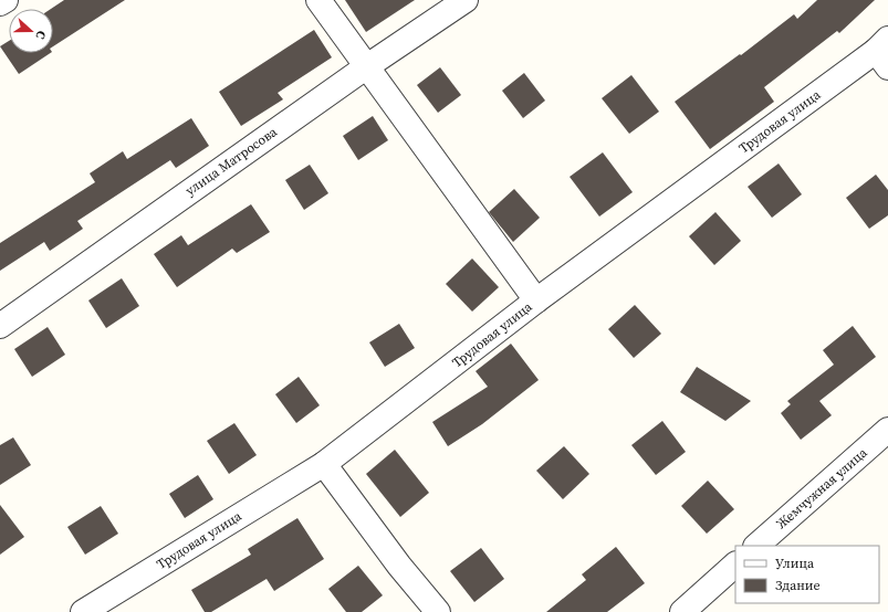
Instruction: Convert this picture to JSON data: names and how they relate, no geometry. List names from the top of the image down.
{
  "streets": {
    "street": ["Трудовая улица", "улица Матросова", "Жемчужная улица"]
  },
  "legend": ["Улица", "Здание"],
  "north": "right"
}
